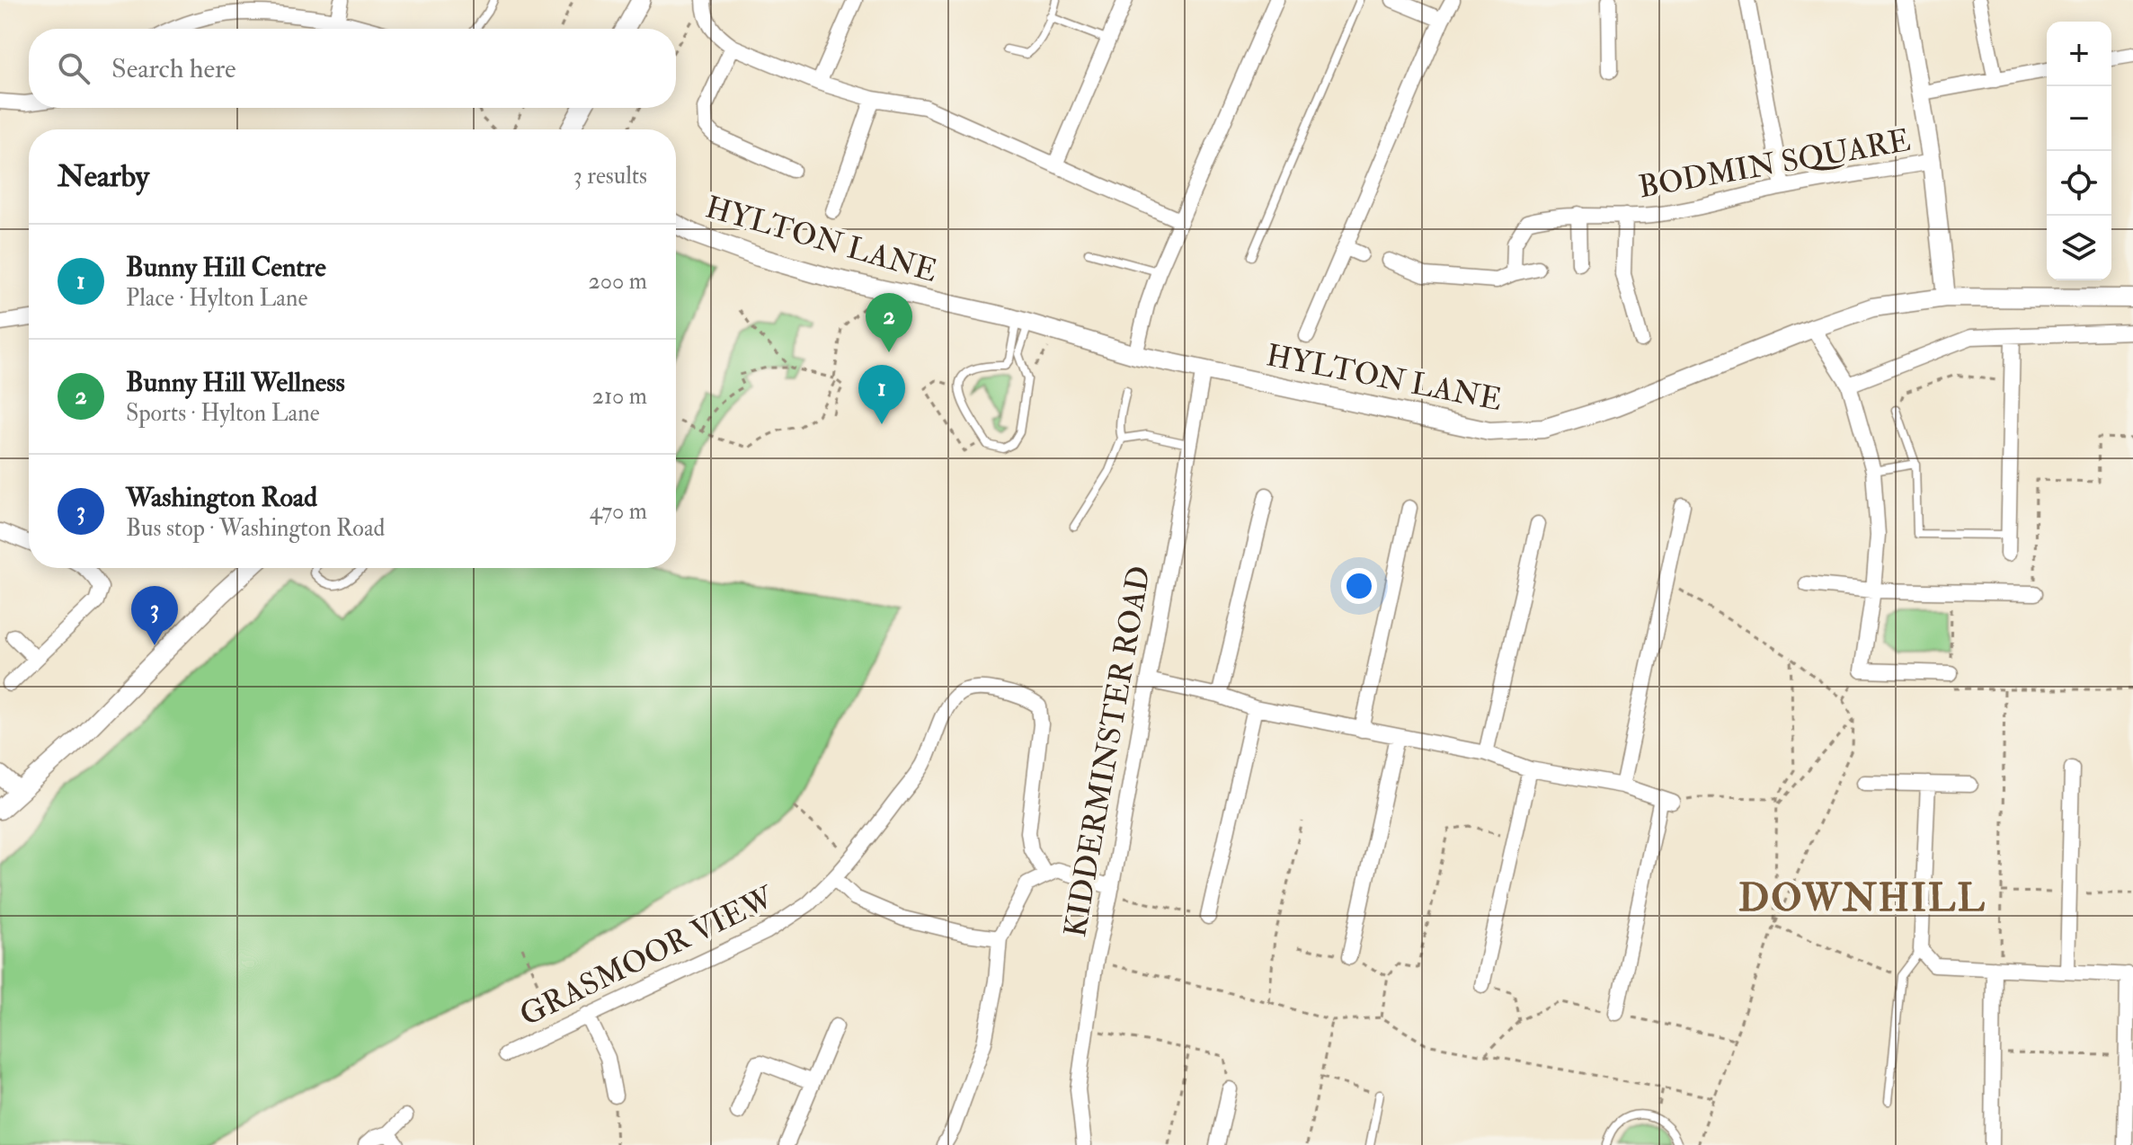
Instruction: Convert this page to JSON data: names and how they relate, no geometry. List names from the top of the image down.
{
  "streets": {
    "street": [
      "BODMIN SQUARE",
      "HYLTON LANE",
      "KIDDERMINSTER ROAD",
      "GRASMOOR VIEW"
    ]
  },
  "crossings": [
    ["HYLTON LANE", "KIDDERMINSTER ROAD"]
  ],
  "districts": ["DOWNHILL"],
  "page": {
    "map_buttons": ["+", "−"],
    "search": "Search here",
    "heading": ["Nearby", "3 results"],
    "list": [
      {
        "mark": "1",
        "name": "Bunny Hill Centre",
        "note": "Place · Hylton Lane",
        "value": "200 m"
      },
      {
        "mark": "2",
        "name": "Bunny Hill Wellness",
        "note": "Sports · Hylton Lane",
        "value": "210 m"
      },
      {
        "mark": "3",
        "name": "Washington Road",
        "note": "Bus stop · Washington Road",
        "value": "470 m"
      }
    ],
    "pins": ["2", "1", "3"]
  }
}
